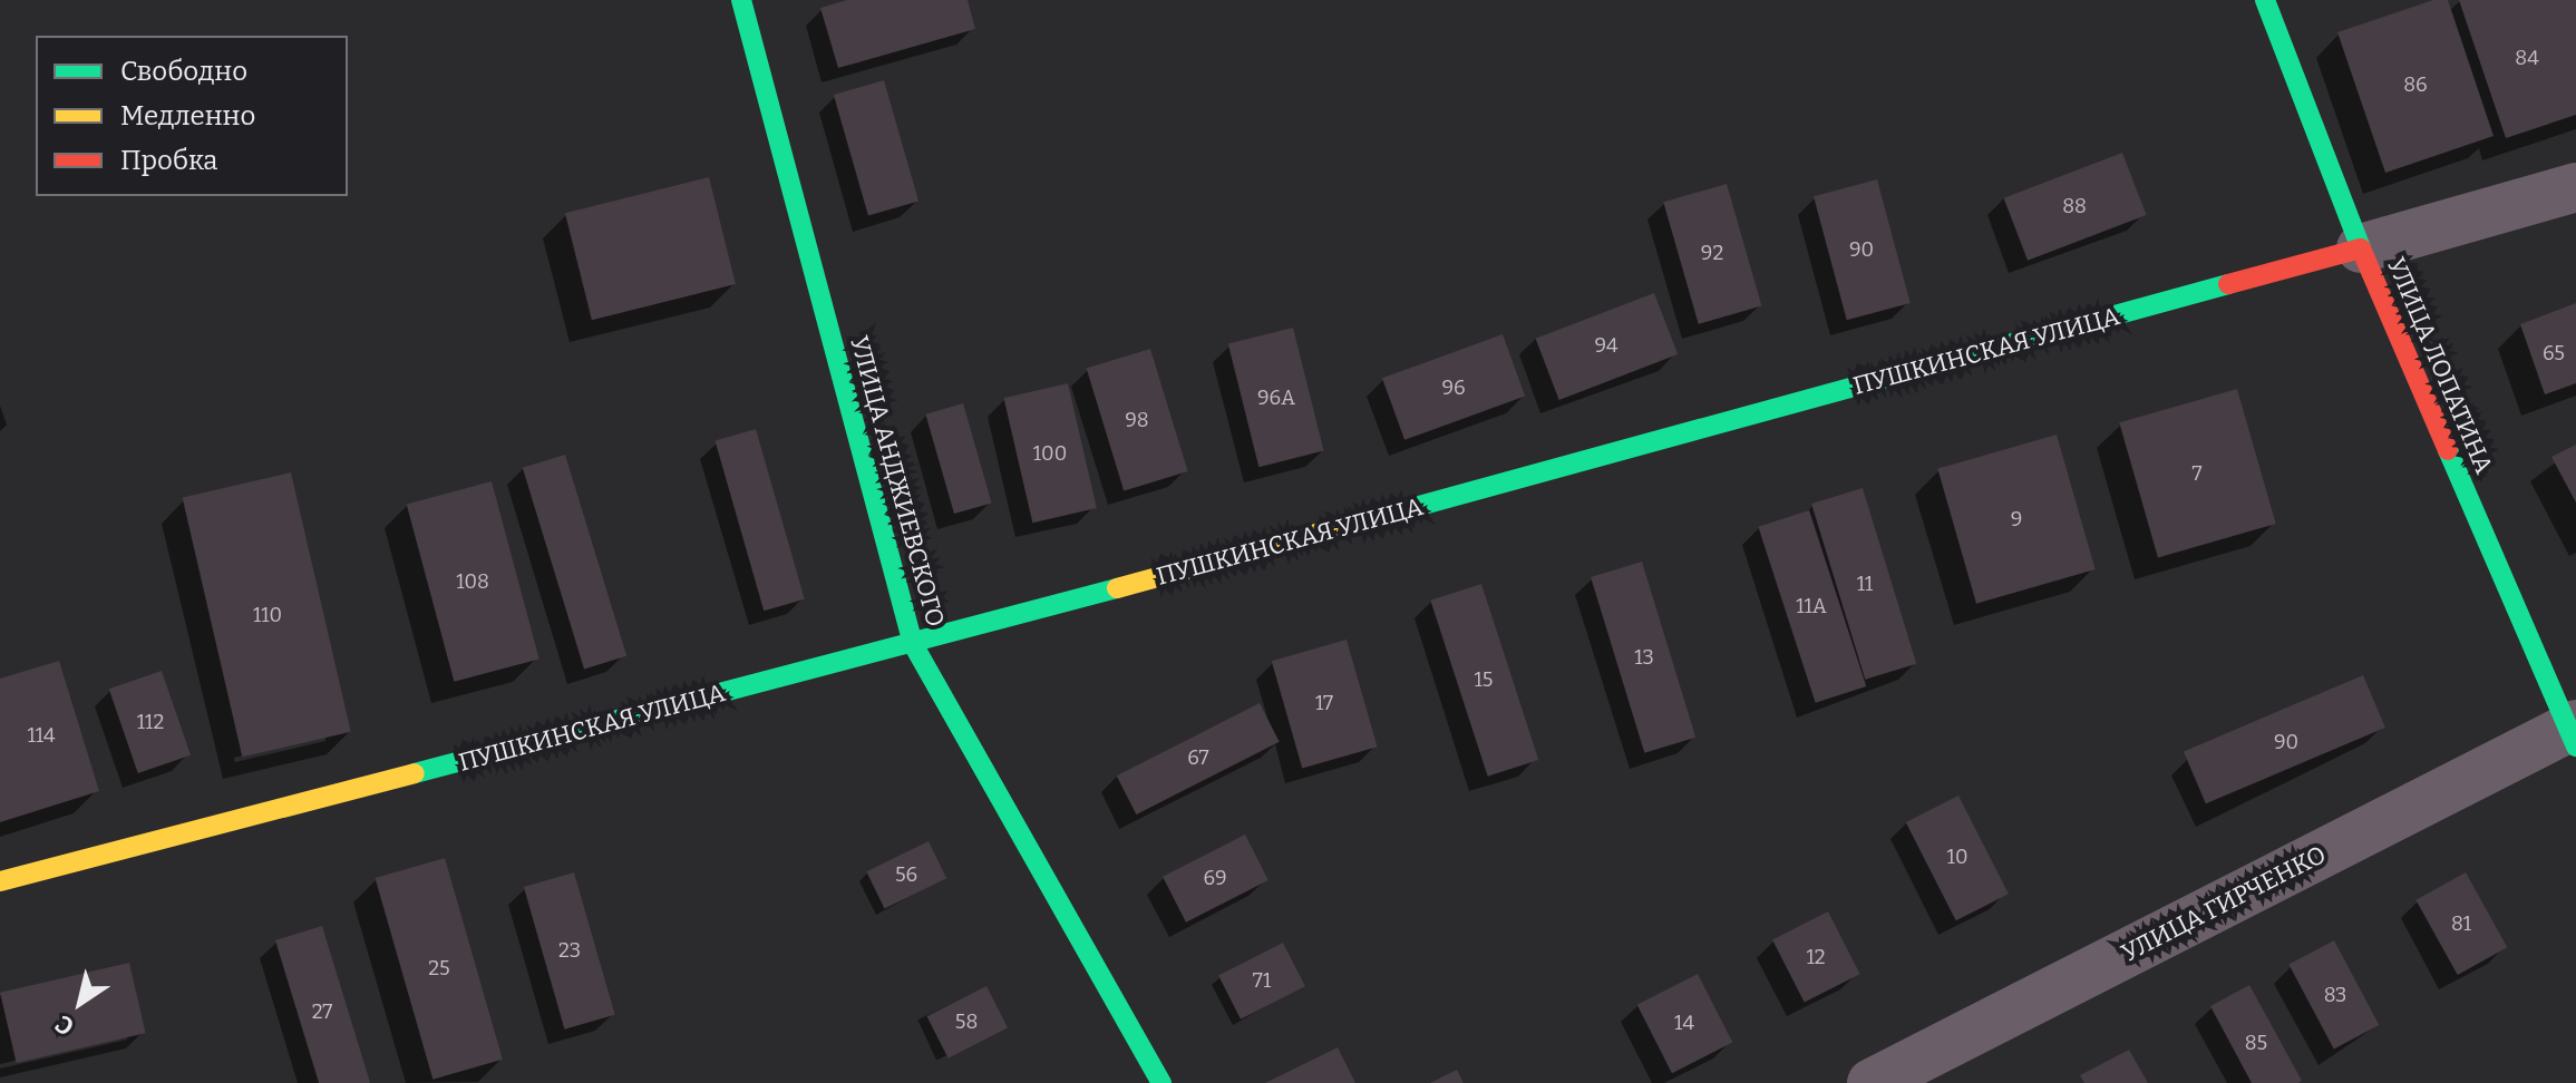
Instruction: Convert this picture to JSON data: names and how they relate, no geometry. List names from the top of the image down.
{
  "streets": {
    "main road": ["ПУШКИНСКАЯ УЛИЦА", "УЛИЦА ЛОПАТИНА", "УЛИЦА АНДЖИЕВСКОГО"],
    "street": ["УЛИЦА ГИРЧЕНКО"]
  },
  "crossings": [
    ["ПУШКИНСКАЯ УЛИЦА", "УЛИЦА ЛОПАТИНА"],
    ["ПУШКИНСКАЯ УЛИЦА", "УЛИЦА АНДЖИЕВСКОГО"],
    ["УЛИЦА ЛОПАТИНА", "УЛИЦА ГИРЧЕНКО"]
  ],
  "house_numbers": [
    "84",
    "86",
    "88",
    "90",
    "92",
    "94",
    "65",
    "96",
    "96А",
    "98",
    "100",
    "7",
    "9",
    "108",
    "11",
    "11А",
    "110",
    "13",
    "15",
    "17",
    "112",
    "114",
    "90",
    "67",
    "10",
    "56",
    "69",
    "81",
    "23",
    "12",
    "25",
    "71",
    "83",
    "27",
    "58",
    "14",
    "85"
  ],
  "legend": ["Свободно", "Медленно", "Пробка"],
  "north": "bottom left"
}
